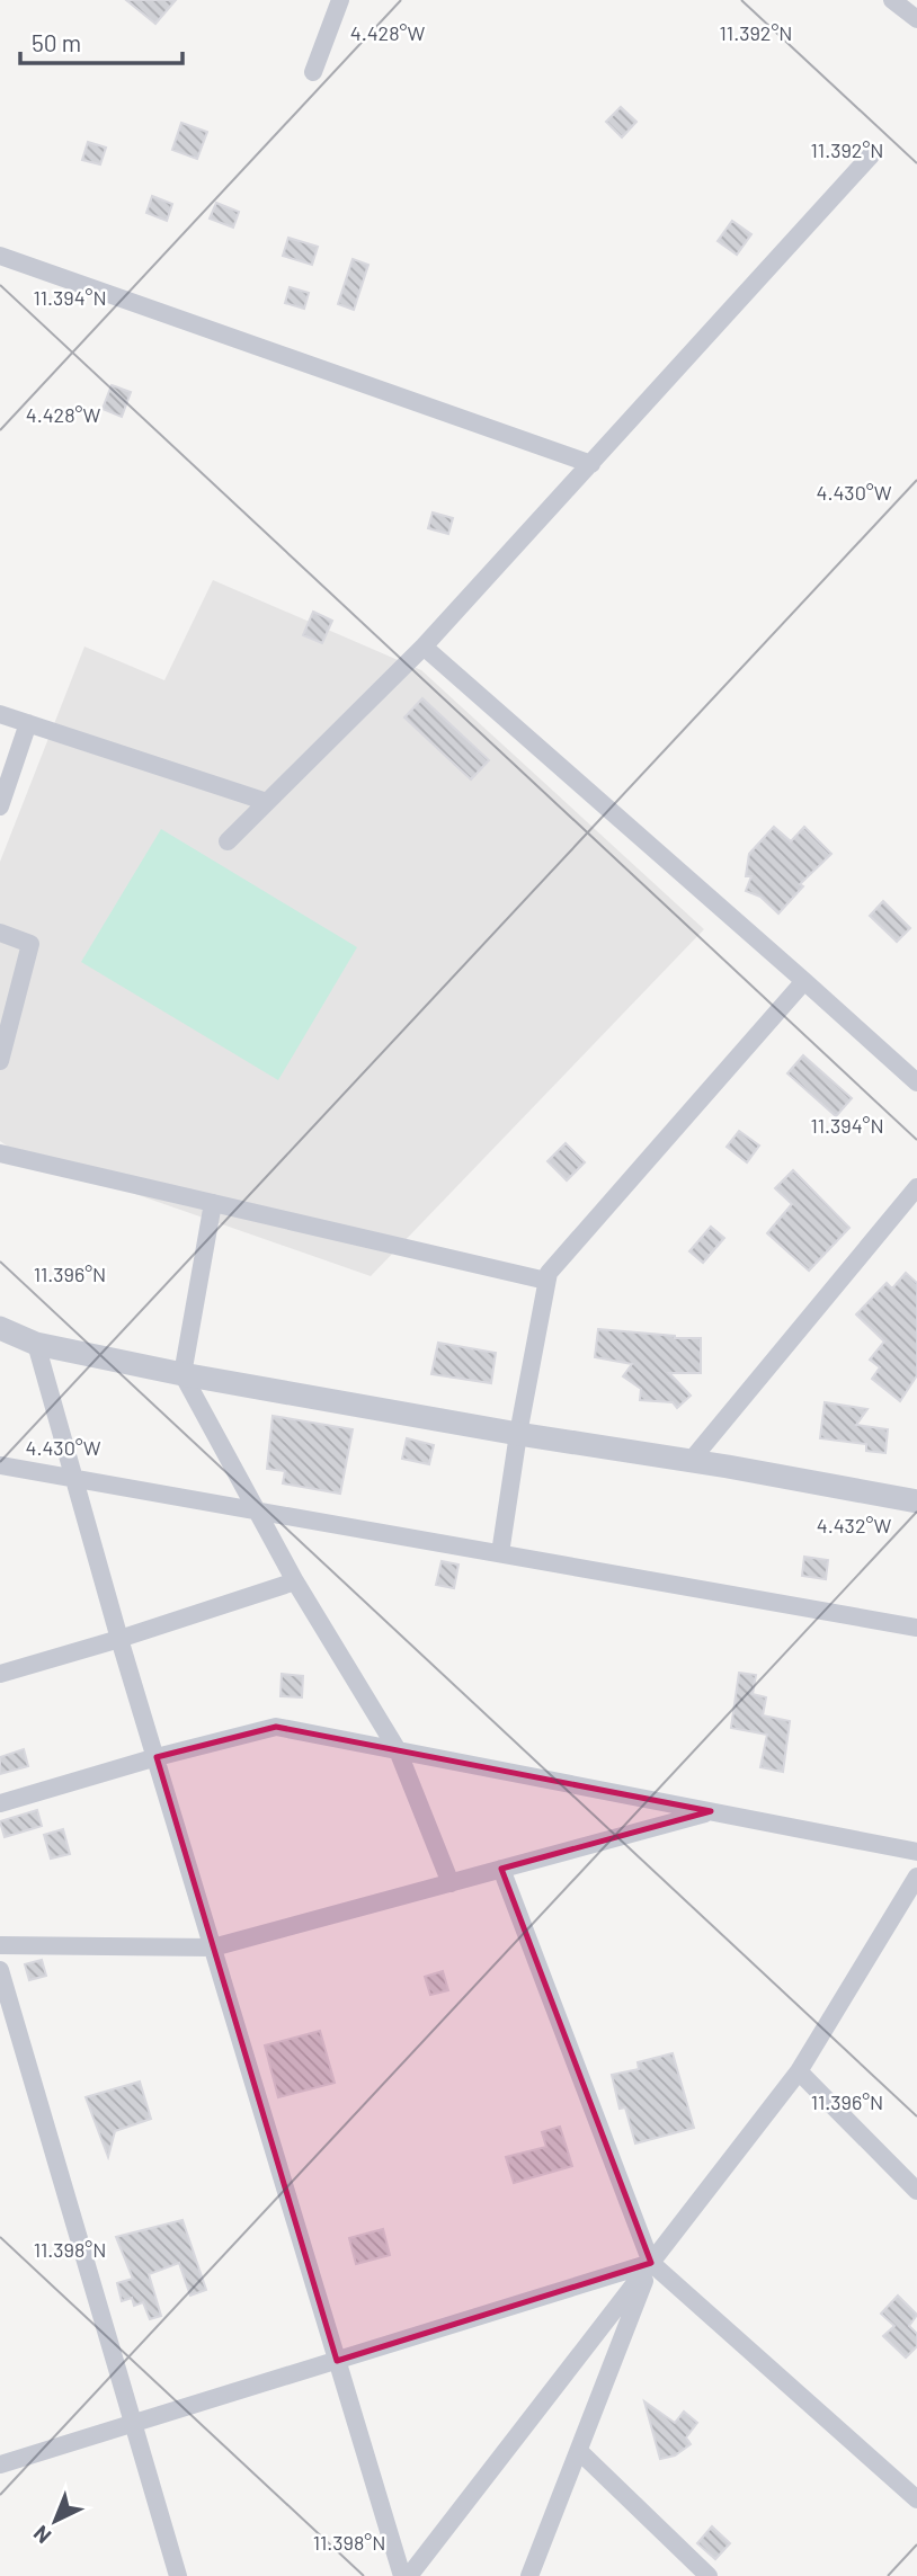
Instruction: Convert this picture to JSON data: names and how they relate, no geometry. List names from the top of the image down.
{
  "scale_bar": "50 m",
  "north": "bottom left",
  "coordinates": [
    "11.392°N",
    "4.428°W",
    "11.394°N",
    "4.430°W",
    "11.396°N",
    "4.432°W",
    "11.398°N"
  ]
}
